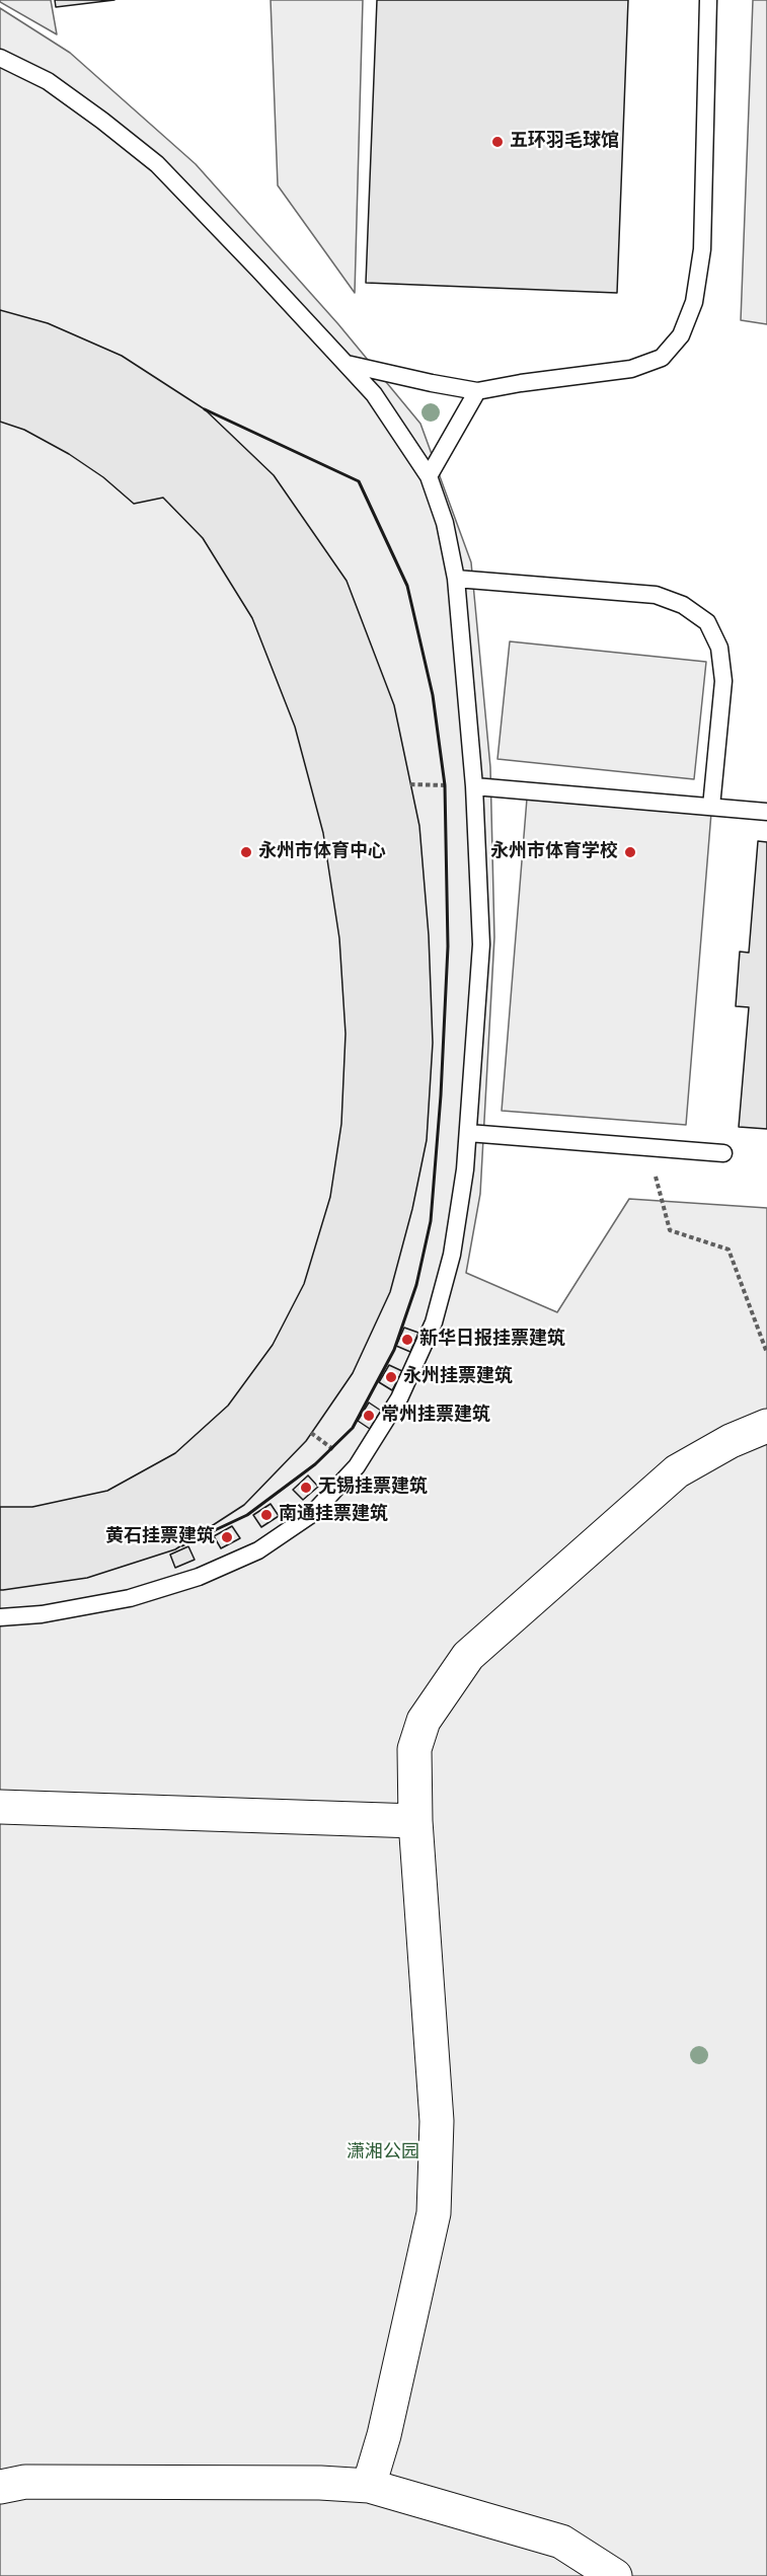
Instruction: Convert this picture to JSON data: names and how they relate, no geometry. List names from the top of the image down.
{
  "parks": ["潇湘公园"],
  "places": [
    "五环羽毛球馆",
    "永州市体育中心",
    "永州市体育学校",
    "新华日报挂票建筑",
    "永州挂票建筑",
    "常州挂票建筑",
    "无锡挂票建筑",
    "南通挂票建筑",
    "黄石挂票建筑"
  ]
}
